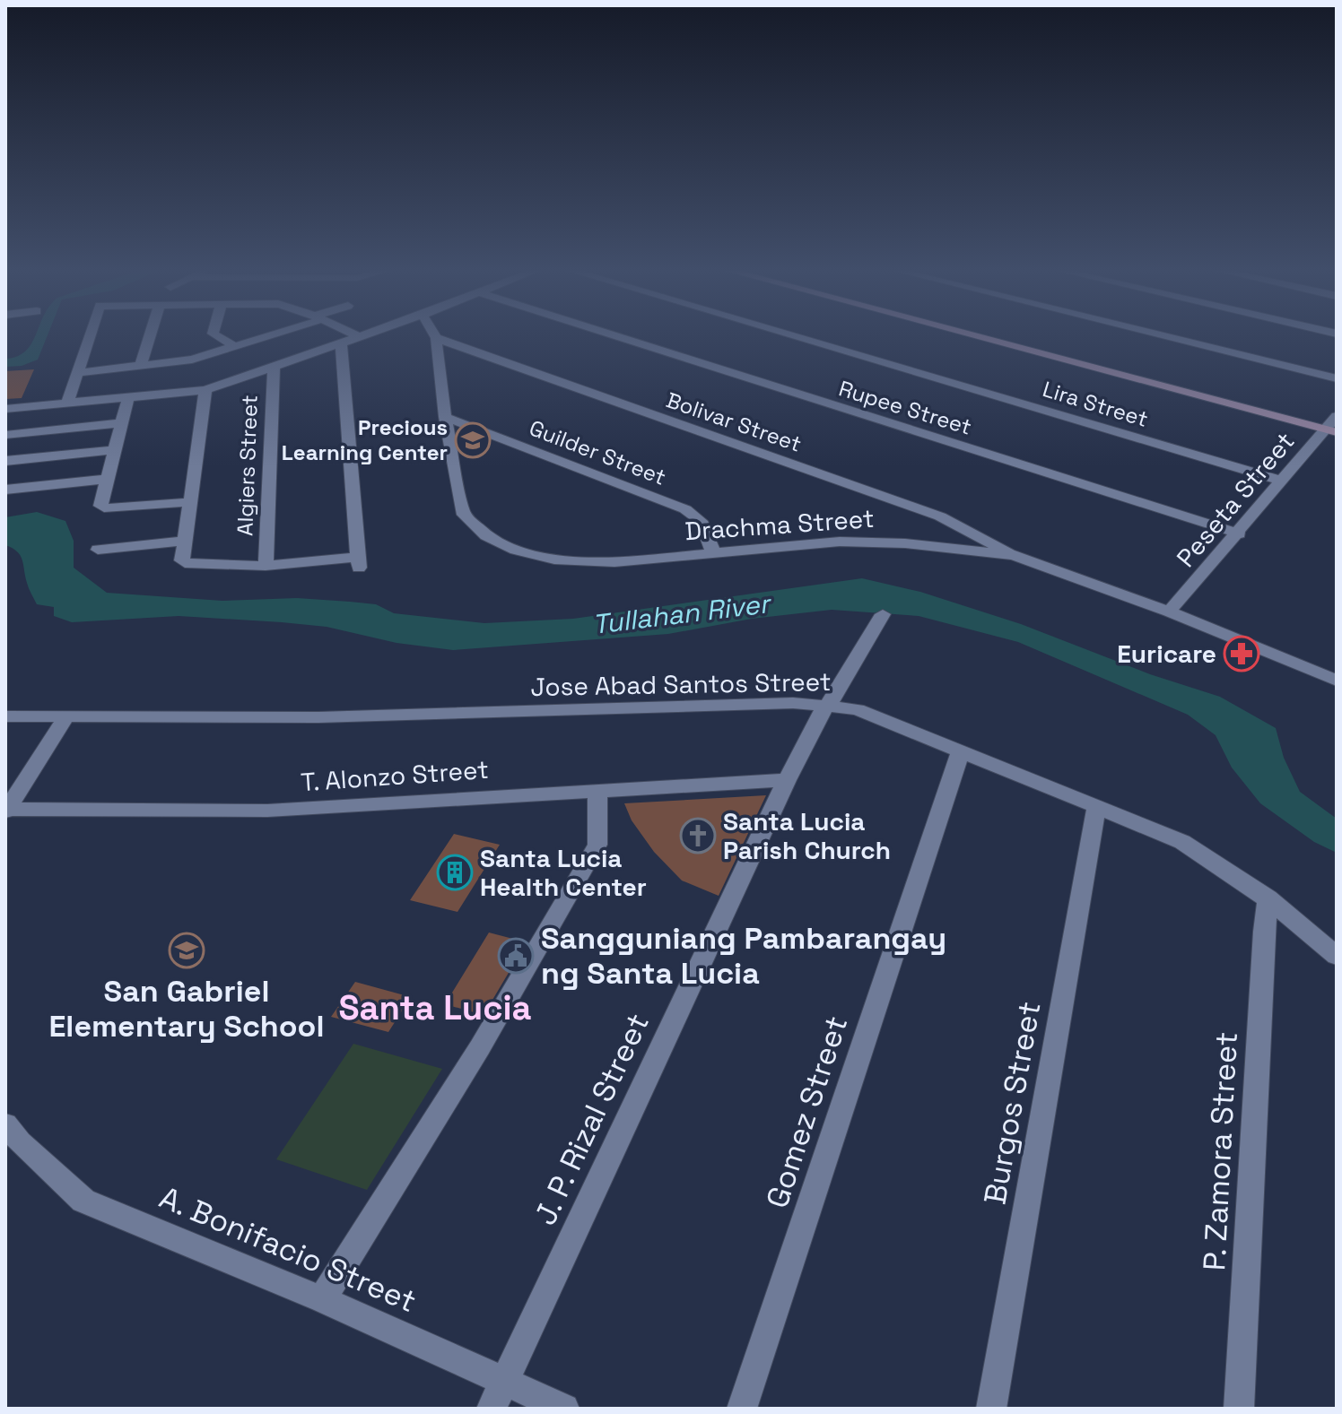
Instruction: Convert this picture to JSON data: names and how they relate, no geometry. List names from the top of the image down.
{
  "streets": {
    "street": [
      "Lira Street",
      "Rupee Street",
      "Bolivar Street",
      "Guilder Street",
      "Algiers Street",
      "Peseta Street",
      "Drachma Street",
      "Jose Abad Santos Street",
      "T. Alonzo Street",
      "Burgos Street",
      "Gomez Street",
      "J. P. Rizal Street",
      "P. Zamora Street",
      "A. Bonifacio Street"
    ]
  },
  "crossings": [
    ["Lira Street", "Peseta Street"],
    ["Rupee Street", "Peseta Street"],
    ["Bolivar Street", "Drachma Street"],
    ["Guilder Street", "Drachma Street"],
    ["Peseta Street", "Drachma Street"],
    ["Jose Abad Santos Street", "Burgos Street"],
    ["Jose Abad Santos Street", "Gomez Street"],
    ["Jose Abad Santos Street", "J. P. Rizal Street"],
    ["Jose Abad Santos Street", "P. Zamora Street"],
    ["T. Alonzo Street", "J. P. Rizal Street"],
    ["J. P. Rizal Street", "A. Bonifacio Street"]
  ],
  "districts": ["Santa Lucia"],
  "water": ["Tullahan River"],
  "places": {
    "school or university": ["Precious Learning Center", "San Gabriel Elementary School"],
    "pharmacy": ["Euricare"],
    "church": ["Santa Lucia Parish Church"],
    "building": ["Santa Lucia Health Center"],
    "public building": ["Sangguniang Pambarangay ng Santa Lucia"]
  }
}
